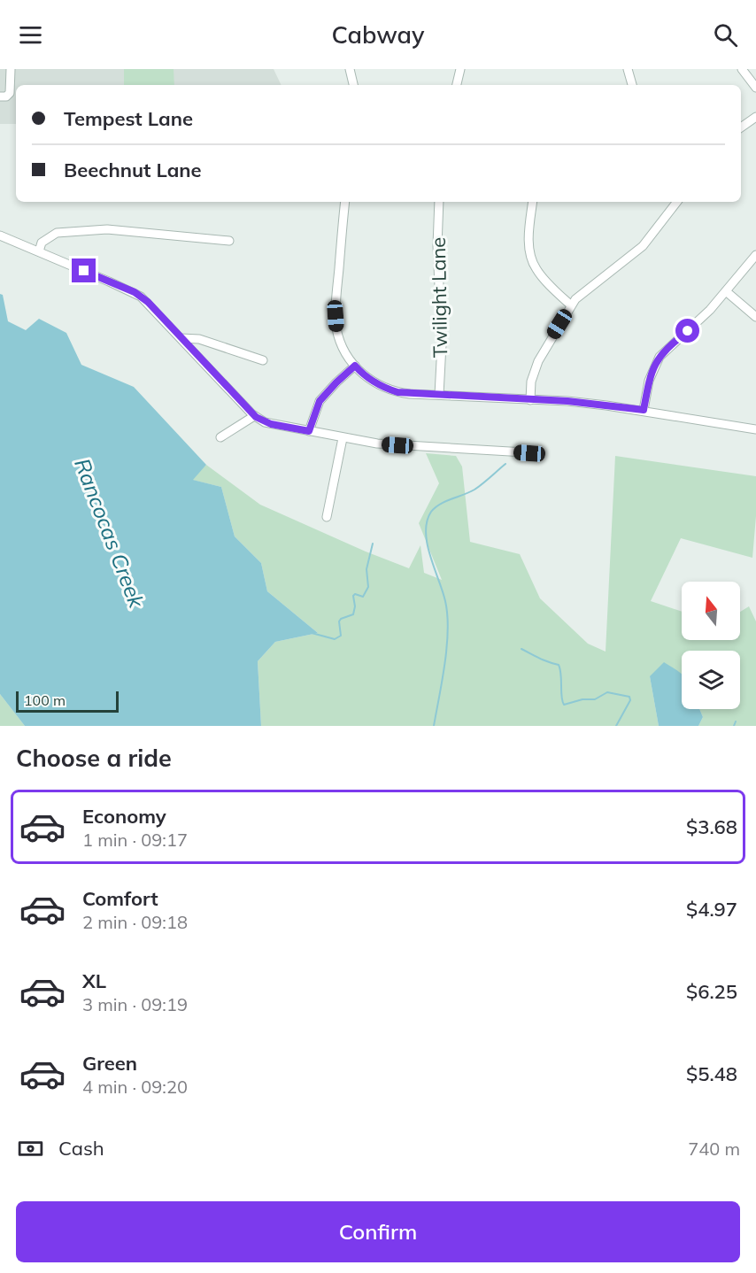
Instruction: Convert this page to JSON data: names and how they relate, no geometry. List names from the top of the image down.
{
  "streets": {
    "street": ["Twilight Lane"]
  },
  "water": ["Rancocas Creek"],
  "scale_bar": "100 m",
  "north": "top",
  "page": {
    "header": "Cabway",
    "banner": ["Tempest Lane", "Beechnut Lane"],
    "scale": "100 m",
    "heading": "Choose a ride",
    "list": [
      {
        "name": "Economy",
        "note": "1 min · 09:17",
        "value": "$3.68"
      },
      {
        "name": "Comfort",
        "note": "2 min · 09:18",
        "value": "$4.97"
      },
      {
        "name": "XL",
        "note": "3 min · 09:19",
        "value": "$6.25"
      },
      {
        "name": "Green",
        "note": "4 min · 09:20",
        "value": "$5.48"
      }
    ],
    "pay": ["Cash", "740 m"],
    "buttons": "Confirm"
  }
}
